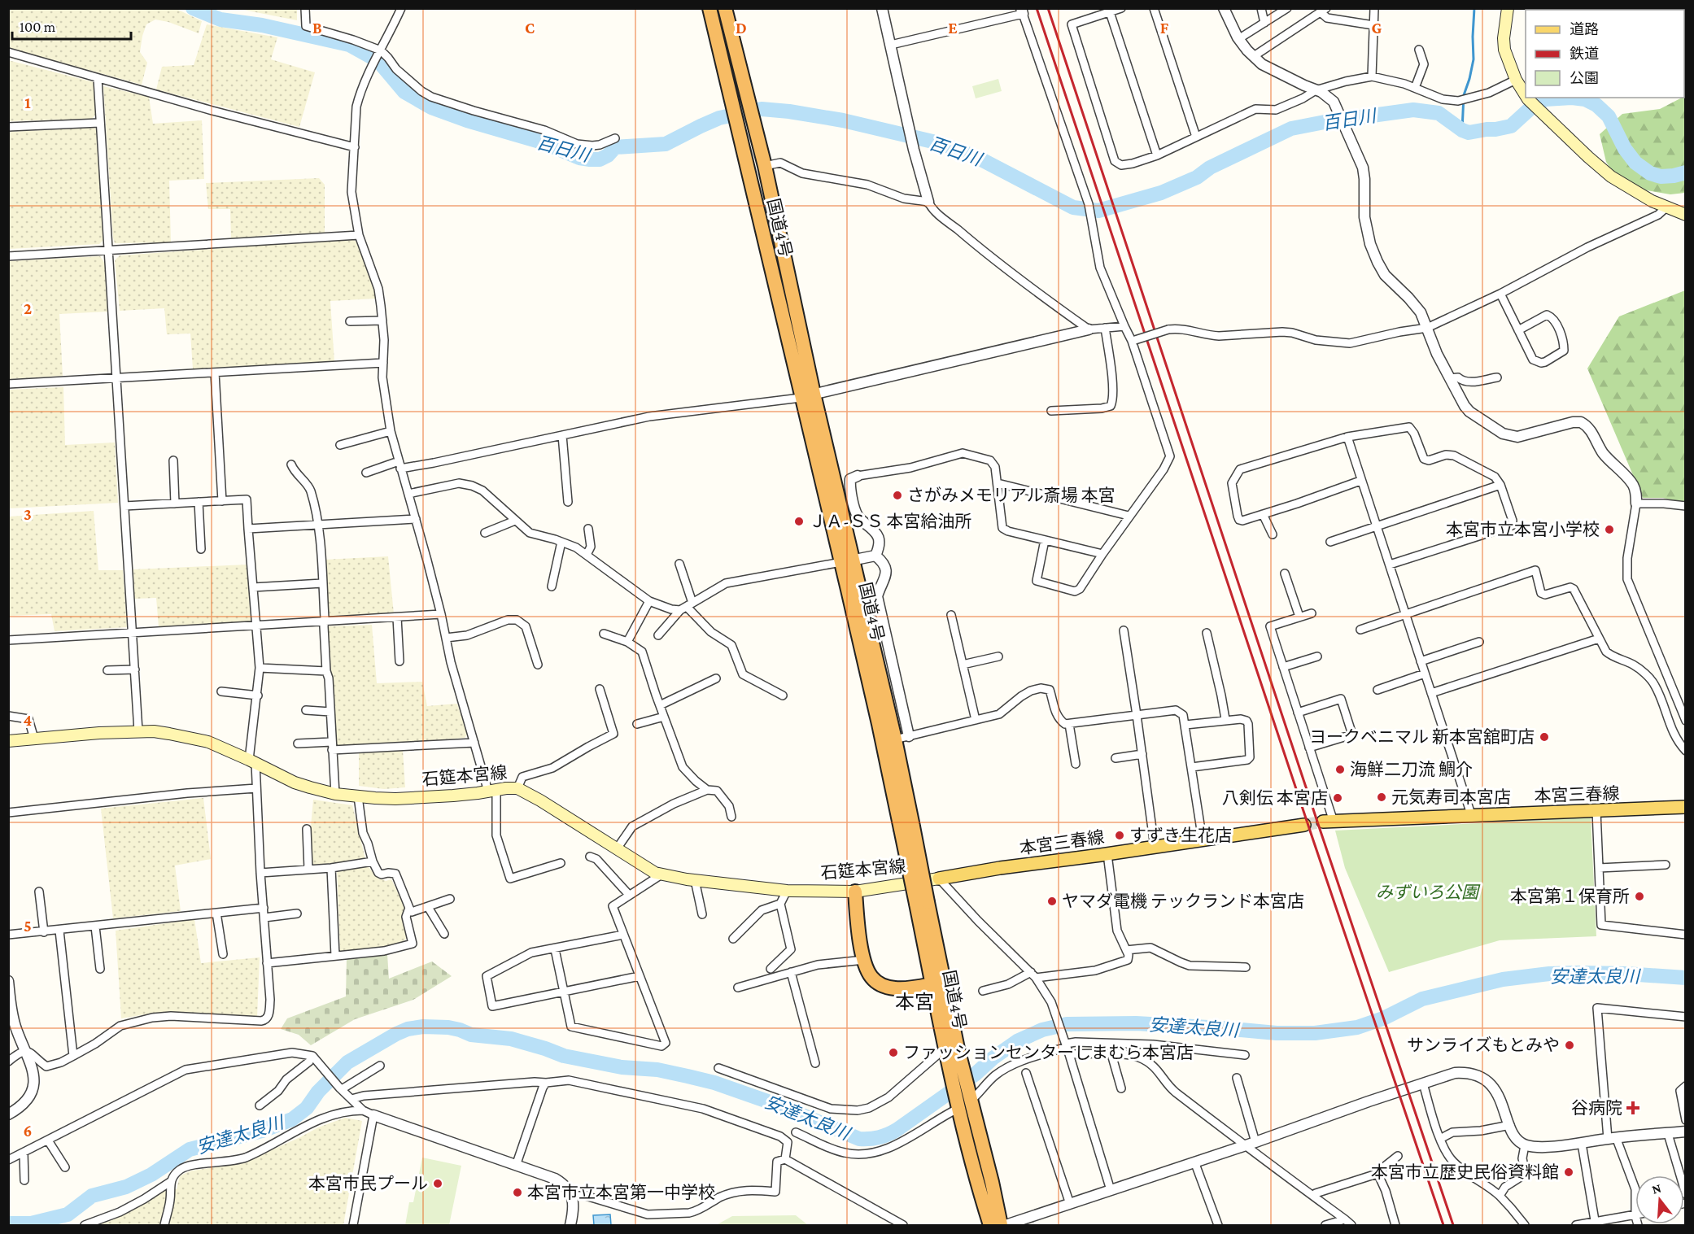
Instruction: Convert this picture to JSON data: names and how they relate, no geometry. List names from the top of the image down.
{
  "streets": {
    "highway": ["国道4号"],
    "main road": ["石筵本宮線", "本宮三春線"]
  },
  "crossings": [
    ["石筵本宮線", "本宮三春線"]
  ],
  "districts": ["本宮"],
  "water": ["百日川", "安達太良川"],
  "parks": ["みずいろ公園"],
  "places": {
    "other": [
      "さがみメモリアル斎場 本宮",
      "ＪＡ-ＳＳ 本宮給油所",
      "本宮市立本宮小学校",
      "ヨークベニマル 新本宮舘町店",
      "海鮮二刀流 鯛介",
      "元気寿司本宮店",
      "八剣伝 本宮店",
      "すずき生花店",
      "本宮第１保育所",
      "ヤマダ電機 テックランド本宮店",
      "サンライズもとみや",
      "ファッションセンターしまむら本宮店",
      "本宮市立歴史民俗資料館",
      "本宮市民プール",
      "本宮市立本宮第一中学校"
    ],
    "health": ["谷病院"]
  },
  "legend": ["道路", "鉄道", "公園"],
  "scale_bar": "100 m",
  "north": "top",
  "grid": {
    "columns": [
      "B",
      "C",
      "D",
      "E",
      "F",
      "G"
    ],
    "rows": [
      "1",
      "2",
      "3",
      "4",
      "5",
      "6"
    ]
  }
}
